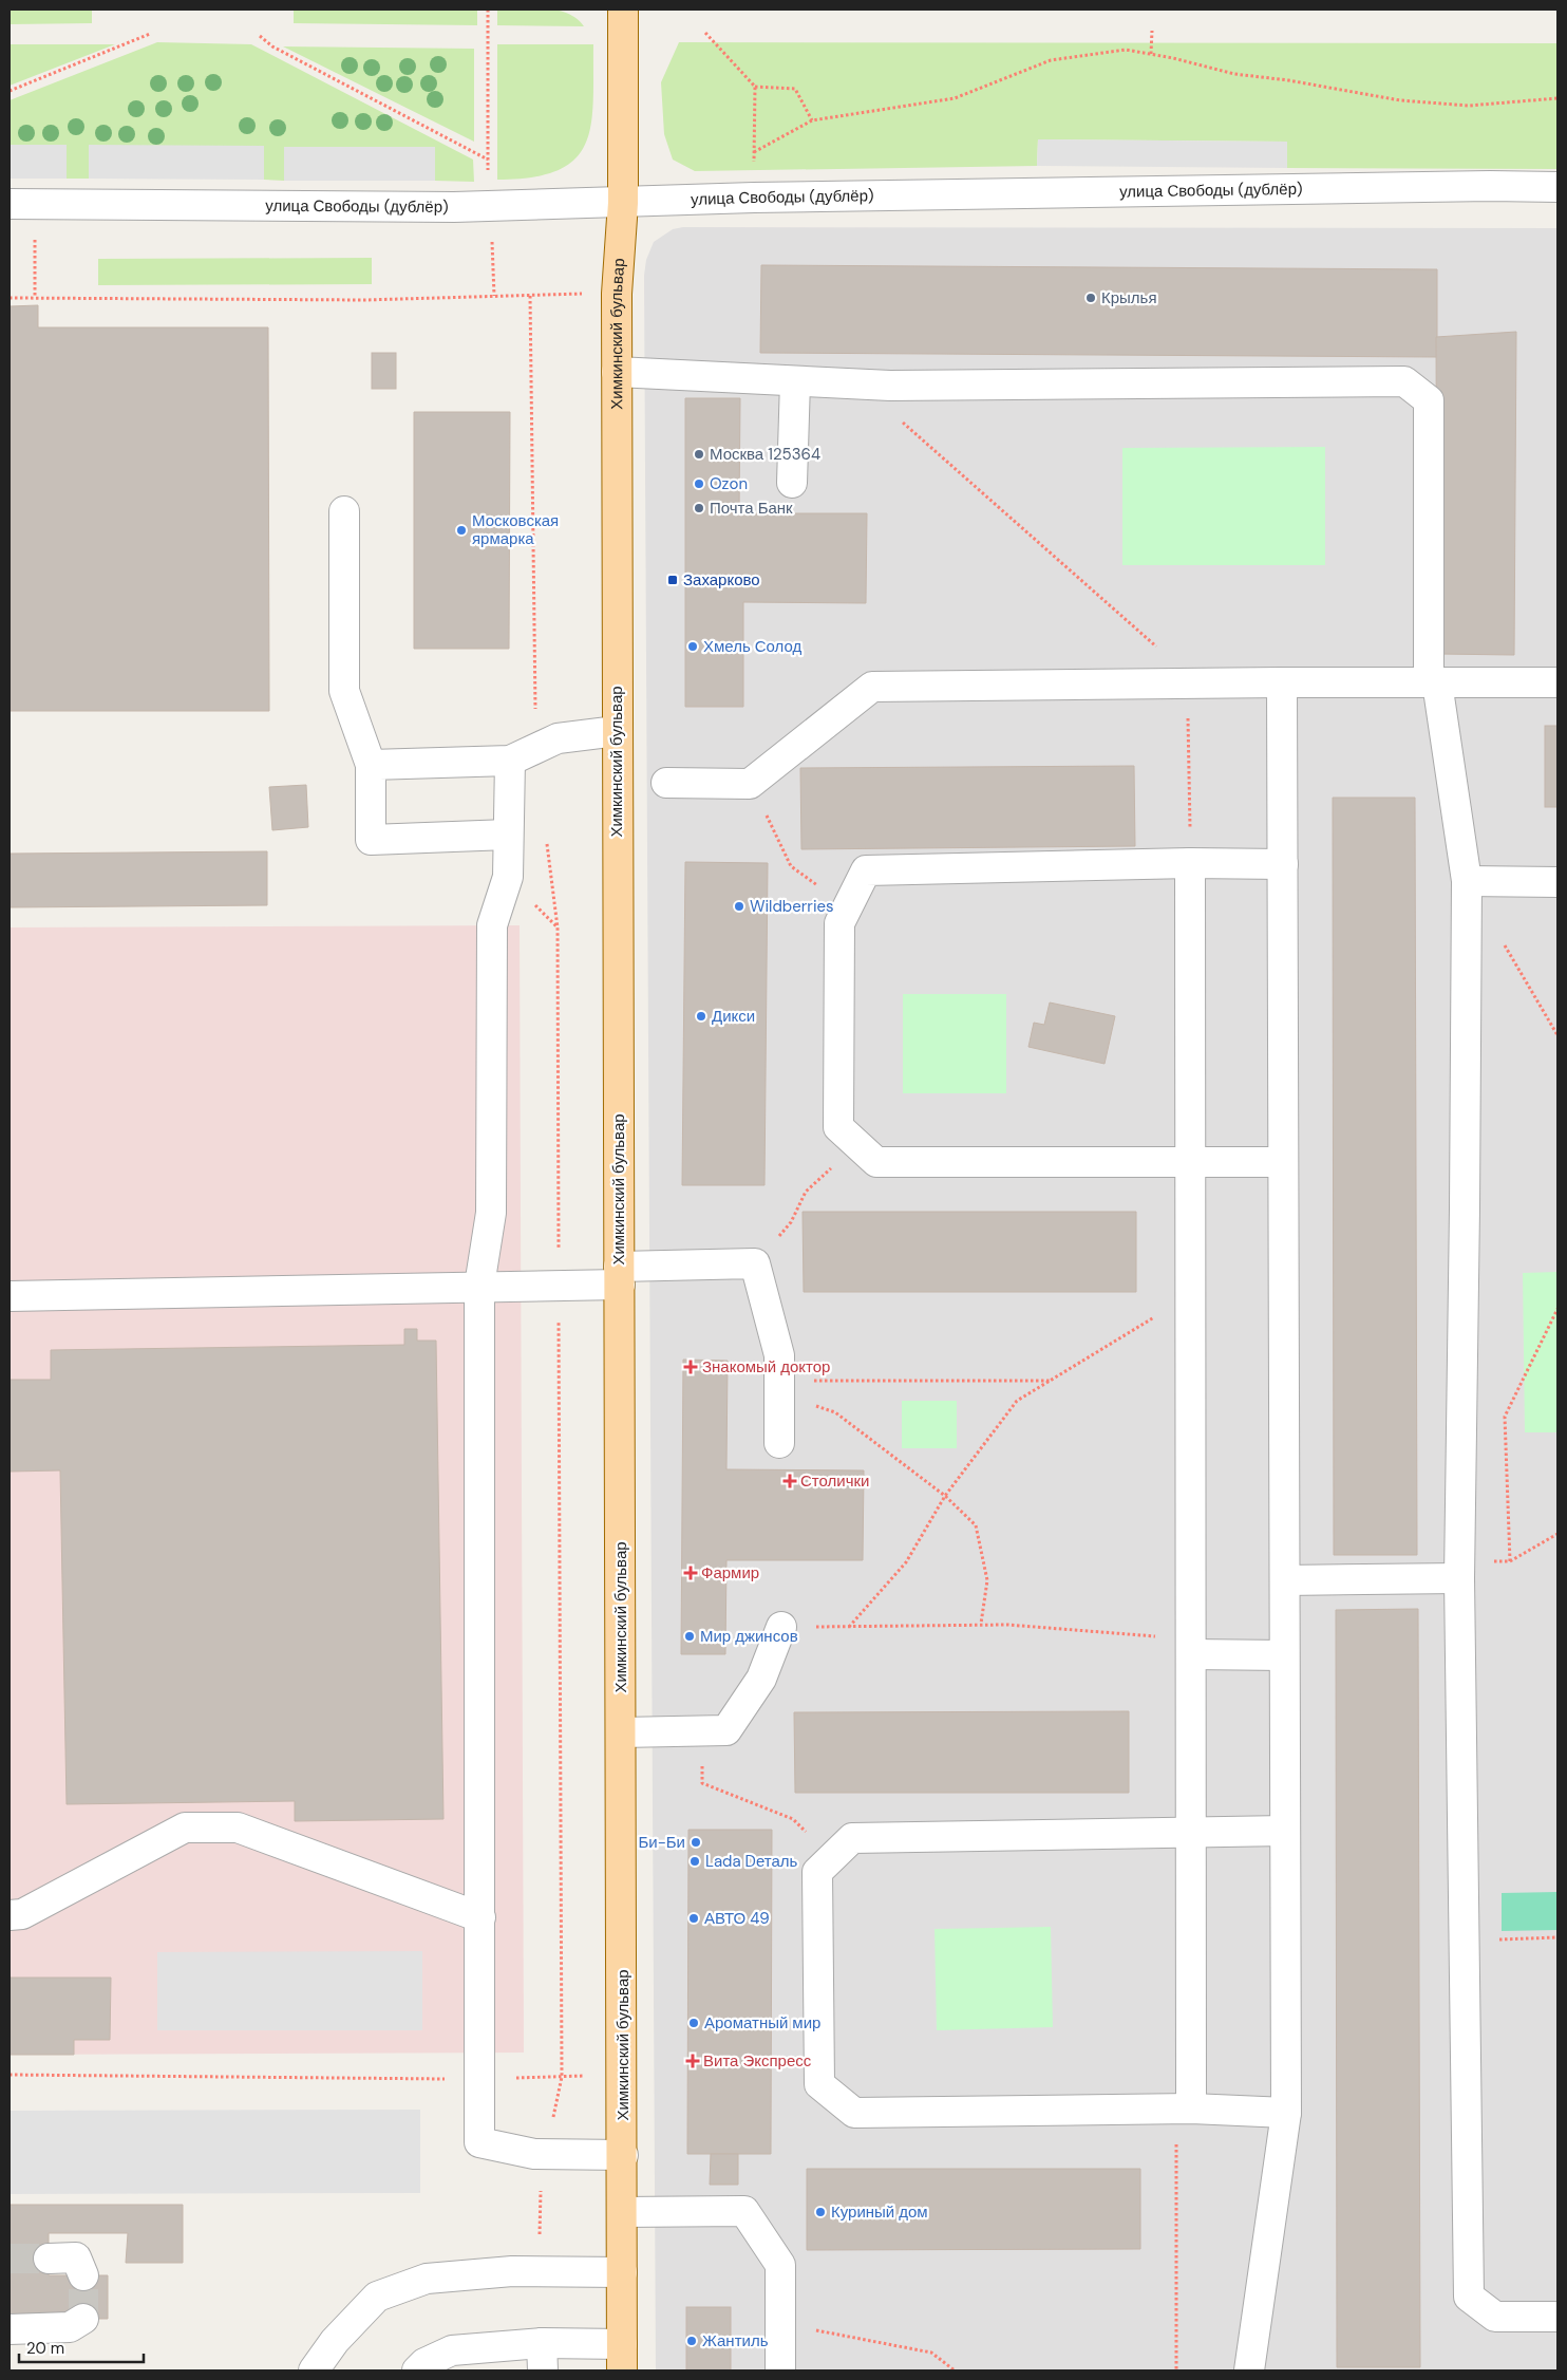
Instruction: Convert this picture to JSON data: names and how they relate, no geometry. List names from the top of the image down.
{
  "streets": {
    "main road": ["Химкинский бульвар"],
    "street": ["улица Свободы (дублёр)"]
  },
  "crossings": [
    ["улица Свободы (дублёр)", "Химкинский бульвар"]
  ],
  "places": {
    "other": [
      "Крылья",
      "Москва 125364",
      "Ozon",
      "Почта Банк",
      "Московская ярмарка",
      "Хмель Солод",
      "Wildberries",
      "Дикси",
      "Мир джинсов",
      "Би-Би",
      "Lada Dеталь",
      "АВТО 49",
      "Ароматный мир",
      "Куриный дом",
      "Жантиль"
    ],
    "transit": ["Захарково"],
    "health": [
      "Знакомый доктор",
      "Столички",
      "Фармир",
      "Вита Экспресс"
    ]
  },
  "scale_bar": "20 m"
}
